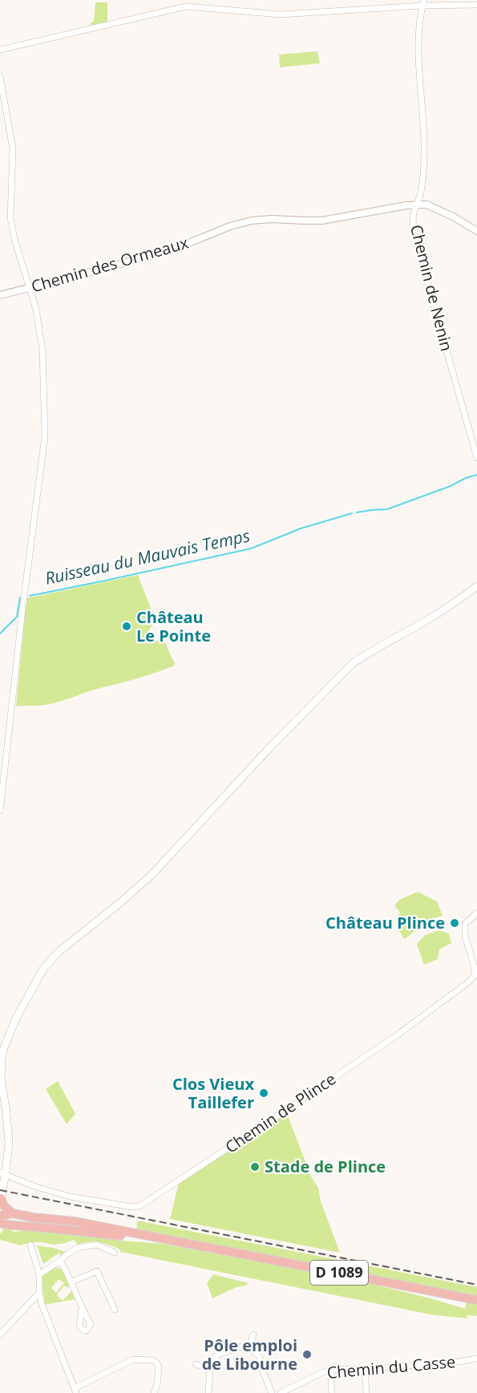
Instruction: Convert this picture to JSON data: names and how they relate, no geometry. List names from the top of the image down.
{
  "streets": {
    "main road": ["D 1089"],
    "street": [
      "Chemin des Ormeaux",
      "Chemin de Nenin",
      "Chemin de Plince",
      "Chemin du Casse"
    ]
  },
  "crossings": [
    ["Chemin des Ormeaux", "Chemin de Nenin"]
  ],
  "water": ["Ruisseau du Mauvais Temps"],
  "places": [
    "Château Le Pointe",
    "Château Plince",
    "Clos Vieux Taillefer",
    "Stade de Plince",
    "Pôle emploi de Libourne"
  ]
}
